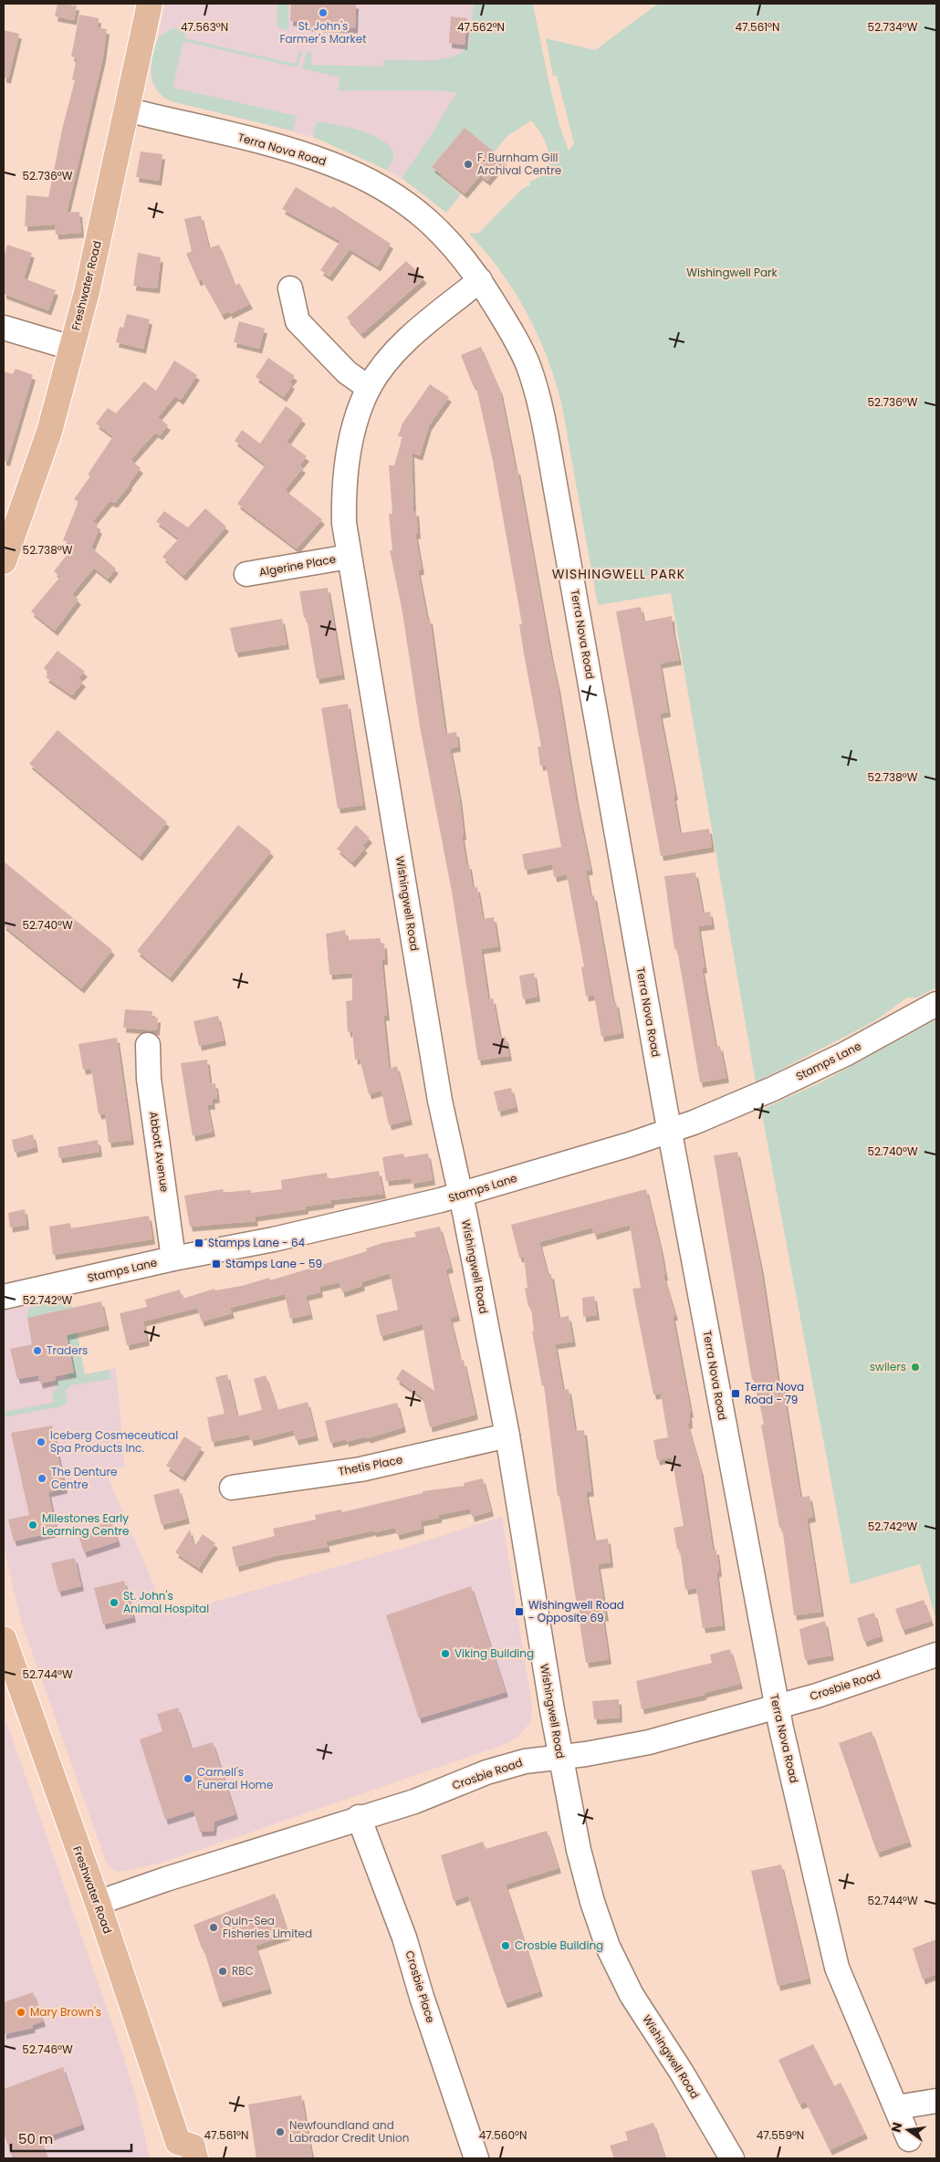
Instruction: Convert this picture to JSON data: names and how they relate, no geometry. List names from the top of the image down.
{
  "streets": {
    "main road": ["Freshwater Road"],
    "street": [
      "Terra Nova Road",
      "Algerine Place",
      "Wishingwell Road",
      "Stamps Lane",
      "Abbott Avenue",
      "Thetis Place",
      "Crosbie Road",
      "Crosbie Place"
    ]
  },
  "crossings": [
    ["Terra Nova Road", "Freshwater Road"],
    ["Terra Nova Road", "Wishingwell Road"],
    ["Terra Nova Road", "Stamps Lane"],
    ["Terra Nova Road", "Crosbie Road"],
    ["Freshwater Road", "Crosbie Road"],
    ["Algerine Place", "Wishingwell Road"],
    ["Wishingwell Road", "Stamps Lane"],
    ["Wishingwell Road", "Thetis Place"],
    ["Wishingwell Road", "Crosbie Road"],
    ["Stamps Lane", "Abbott Avenue"],
    ["Crosbie Road", "Crosbie Place"]
  ],
  "districts": ["WISHINGWELL PARK"],
  "parks": ["Wishingwell Park"],
  "places": {
    "other": [
      "St. John's Farmer's Market",
      "F. Burnham Gill Archival Centre",
      "Traders",
      "swilers",
      "Iceberg Cosmeceutical Spa Products Inc.",
      "The Denture Centre",
      "Milestones Early Learning Centre",
      "St. John's Animal Hospital",
      "Viking Building",
      "Carnell's Funeral Home",
      "Quin-Sea Fisheries Limited",
      "Crosbie Building",
      "RBC",
      "Mary Brown's",
      "Newfoundland and Labrador Credit Union"
    ],
    "transit": [
      "Stamps Lane - 64",
      "Stamps Lane - 59",
      "Terra Nova Road - 79",
      "Wishingwell Road - Opposite 69"
    ]
  },
  "scale_bar": "50 m",
  "north": "left",
  "coordinates": [
    "47.563°N",
    "47.562°N",
    "47.561°N",
    "52.734°W",
    "52.736°W",
    "52.738°W",
    "52.740°W",
    "52.742°W",
    "52.744°W",
    "52.746°W",
    "47.560°N",
    "47.559°N"
  ]
}
